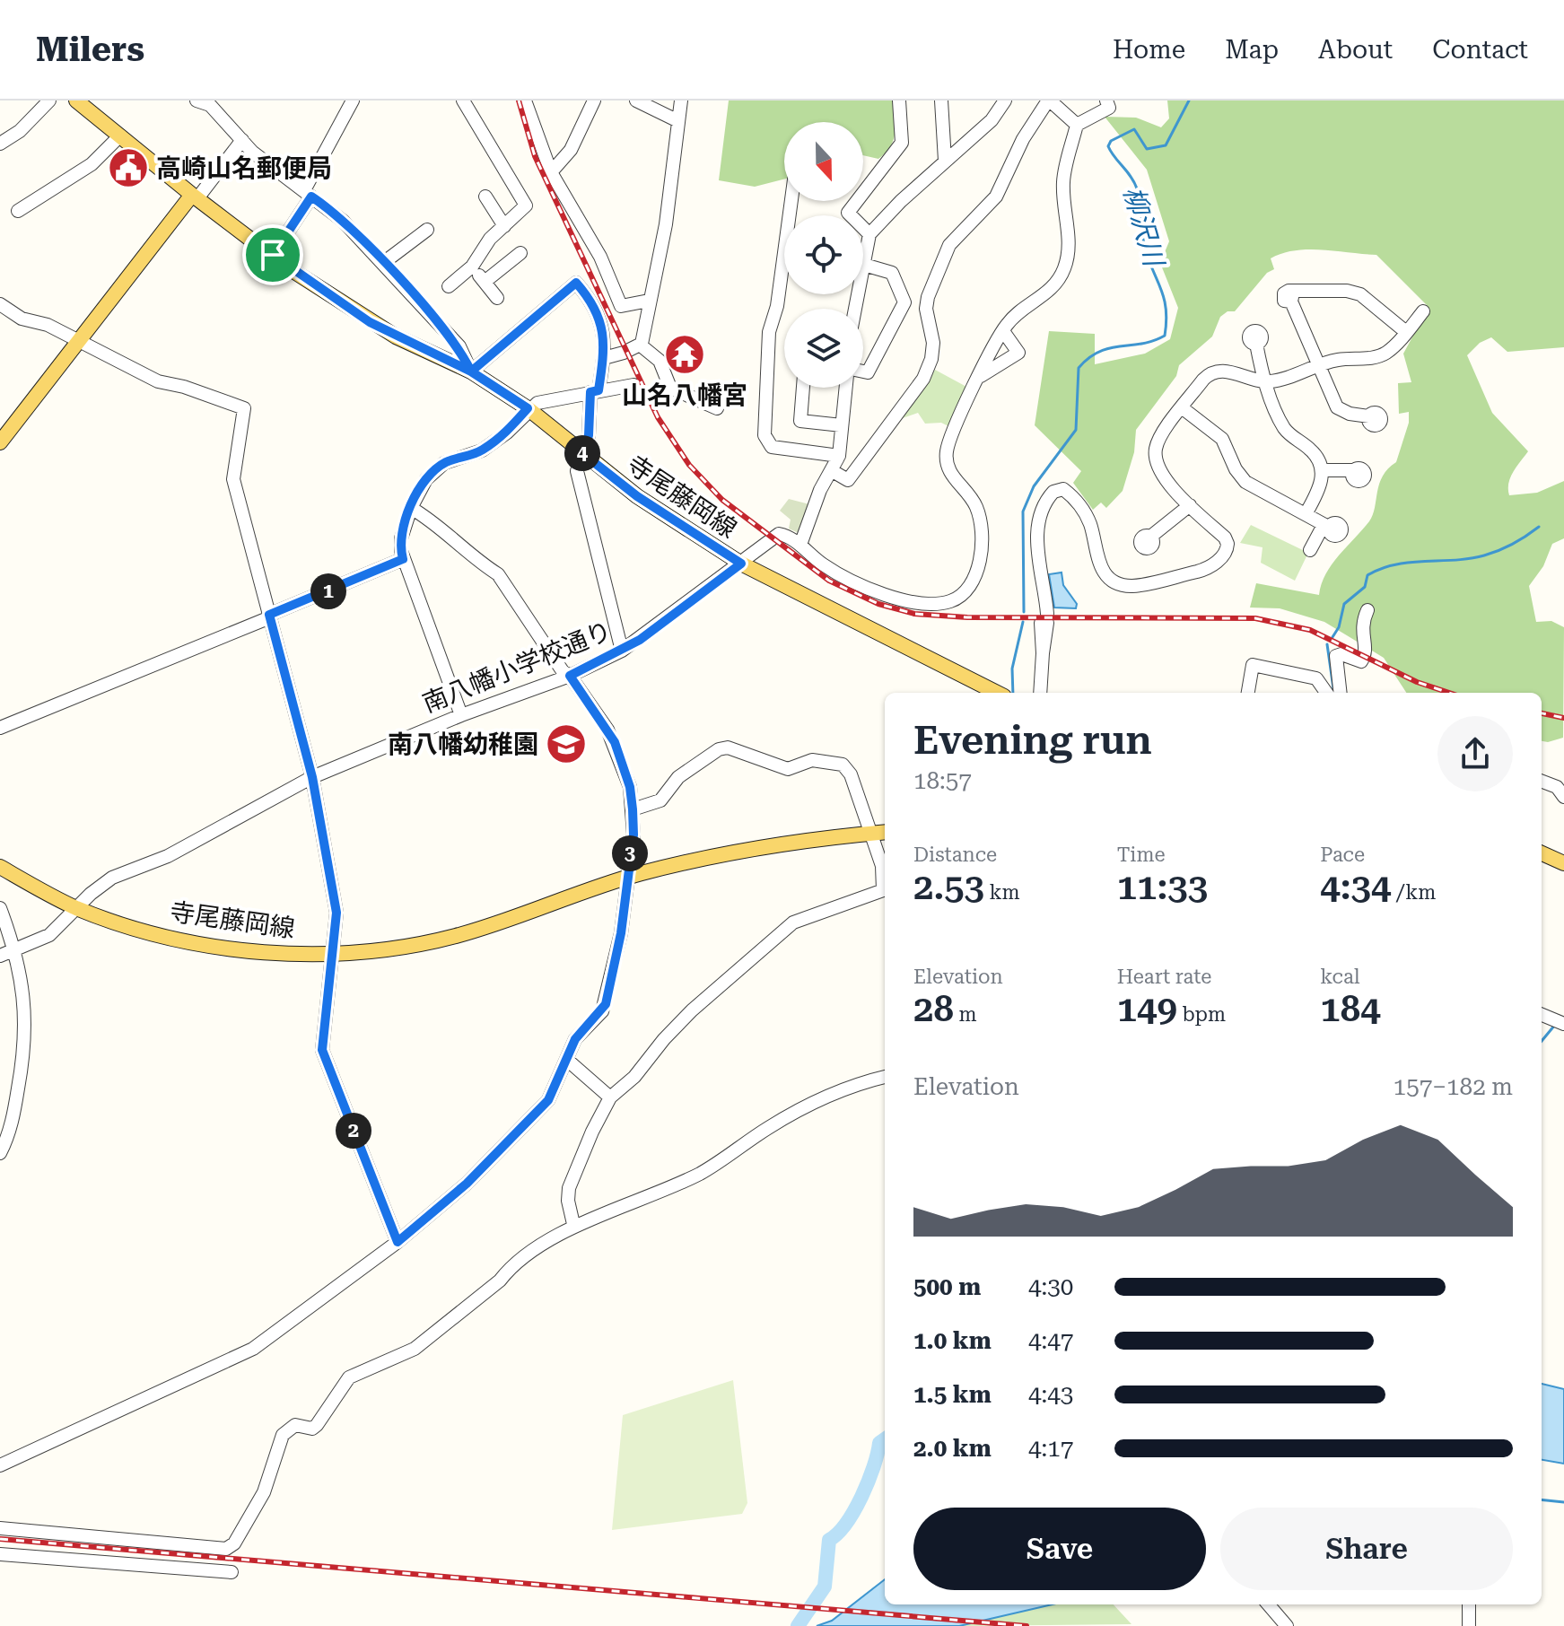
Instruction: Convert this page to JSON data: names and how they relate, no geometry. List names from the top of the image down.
{
  "streets": {
    "main road": ["寺尾藤岡線"],
    "street": ["南八幡小学校通り"]
  },
  "crossings": [
    ["寺尾藤岡線", "南八幡小学校通り"]
  ],
  "water": ["柳沢川"],
  "places": {
    "public building": ["高崎山名郵便局"],
    "temple": ["山名八幡宮"],
    "school or university": ["南八幡幼稚園"]
  },
  "north": "bottom",
  "page": {
    "header": "Milers",
    "nav": [
      "Home",
      "Map",
      "About",
      "Contact"
    ],
    "pins": [
      "4",
      "1",
      "3",
      "2"
    ],
    "heading": ["Evening run", "18:57"],
    "stats": [
      ["Distance", "2.53 km"],
      ["Time", "11:33"],
      ["Pace", "4:34 /km"],
      ["Elevation", "28 m"],
      ["Heart rate", "149 bpm"],
      ["kcal", "184"]
    ],
    "chart": ["Elevation", "157–182 m"],
    "list": [
      {
        "name": "500 m",
        "note": "4:30"
      },
      {
        "name": "1.0 km",
        "note": "4:47"
      },
      {
        "name": "1.5 km",
        "note": "4:43"
      },
      {
        "name": "2.0 km",
        "note": "4:17"
      }
    ],
    "buttons": ["Save", "Share"]
  }
}
